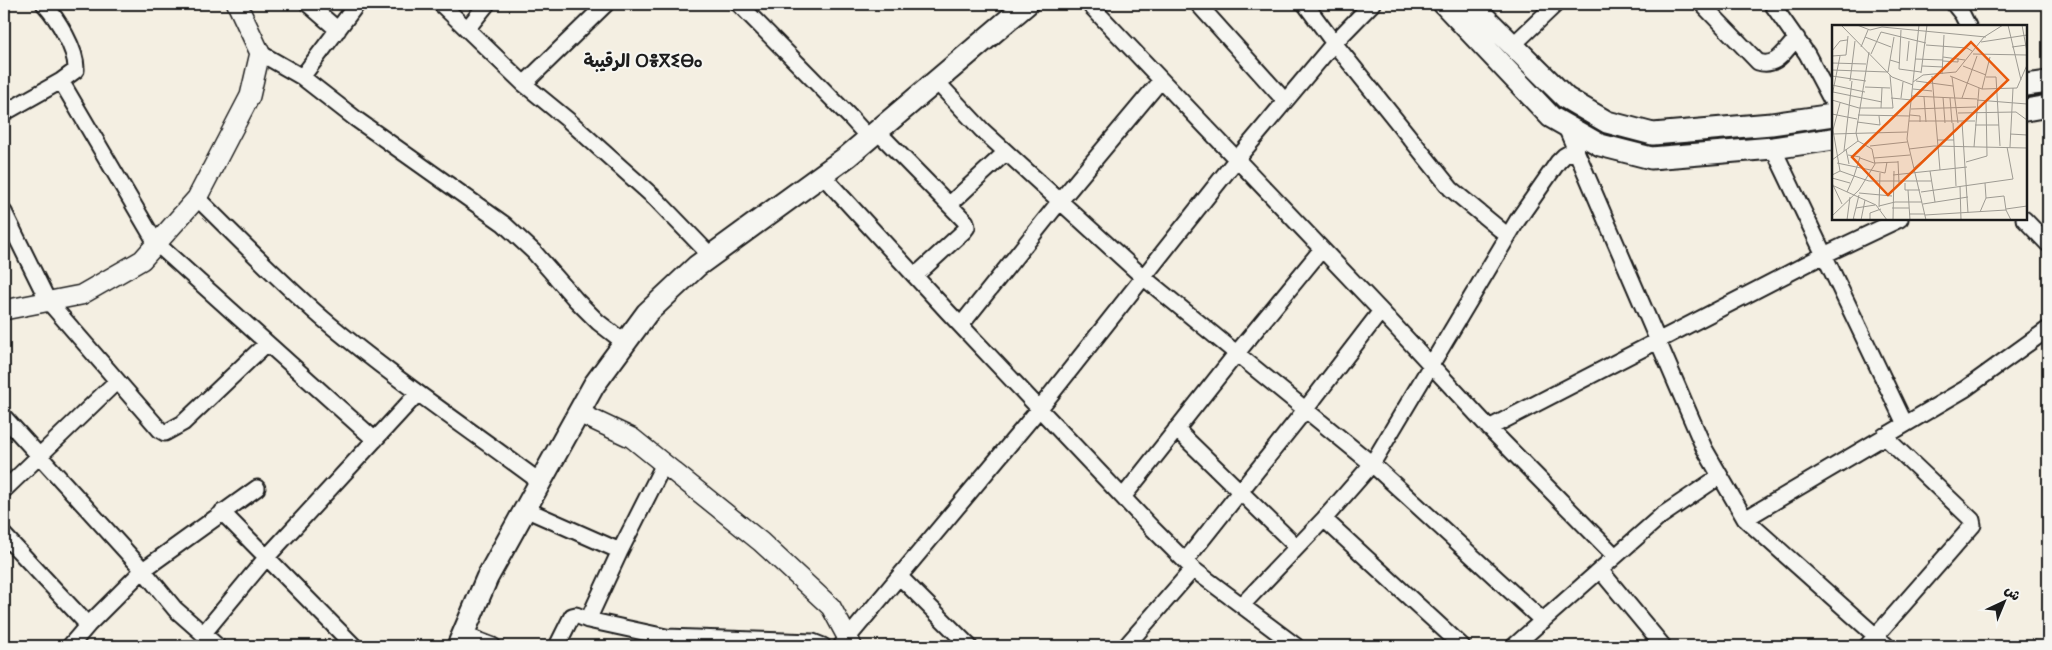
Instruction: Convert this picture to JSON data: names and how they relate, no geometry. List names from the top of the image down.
{
  "districts": ["الرقيبة ⵔⴻⴳⵉⴱⴰ"],
  "north": "top right"
}
